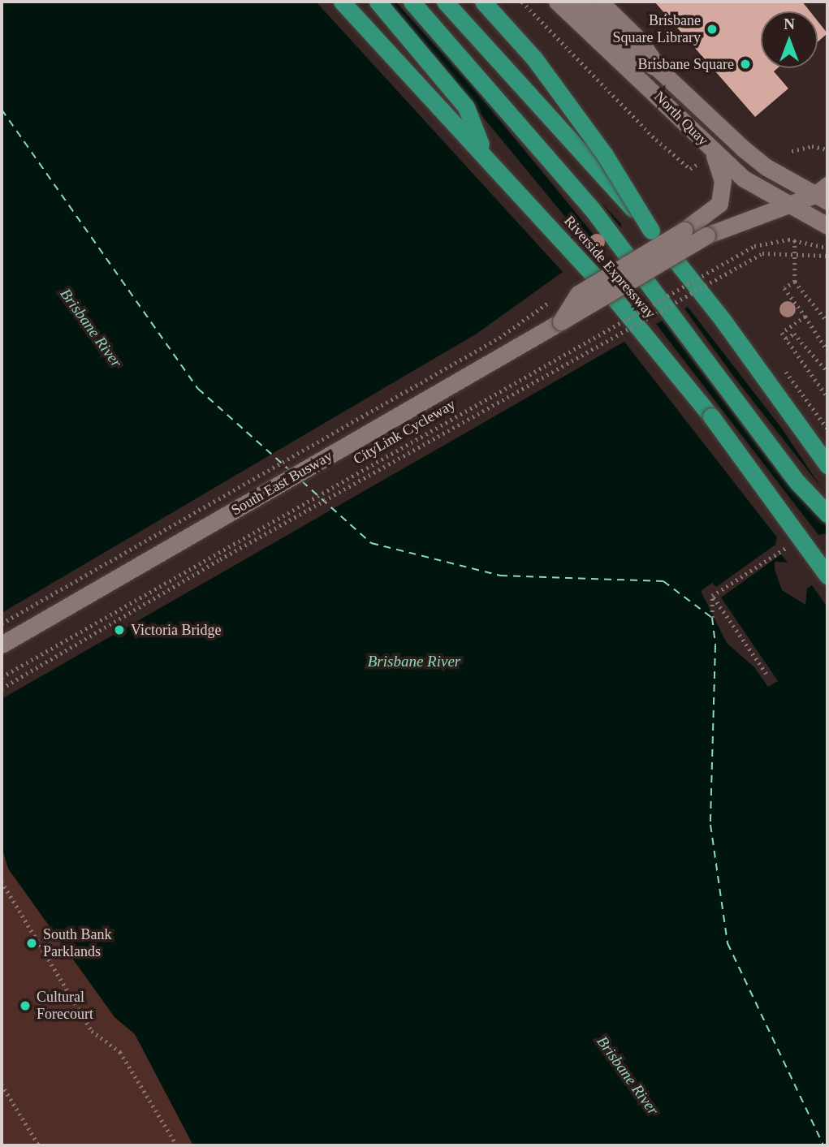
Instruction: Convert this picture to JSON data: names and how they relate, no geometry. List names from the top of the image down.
{
  "streets": {
    "highway": ["Riverside Expressway"],
    "street": ["North Quay", "South East Busway"],
    "path": ["CityLink Cycleway"]
  },
  "crossings": [
    ["North Quay", "South East Busway"]
  ],
  "water": ["Brisbane River"],
  "places": [
    "Brisbane Square Library",
    "Brisbane Square",
    "Victoria Bridge",
    "South Bank Parklands",
    "Cultural Forecourt"
  ],
  "north": "top"
}
